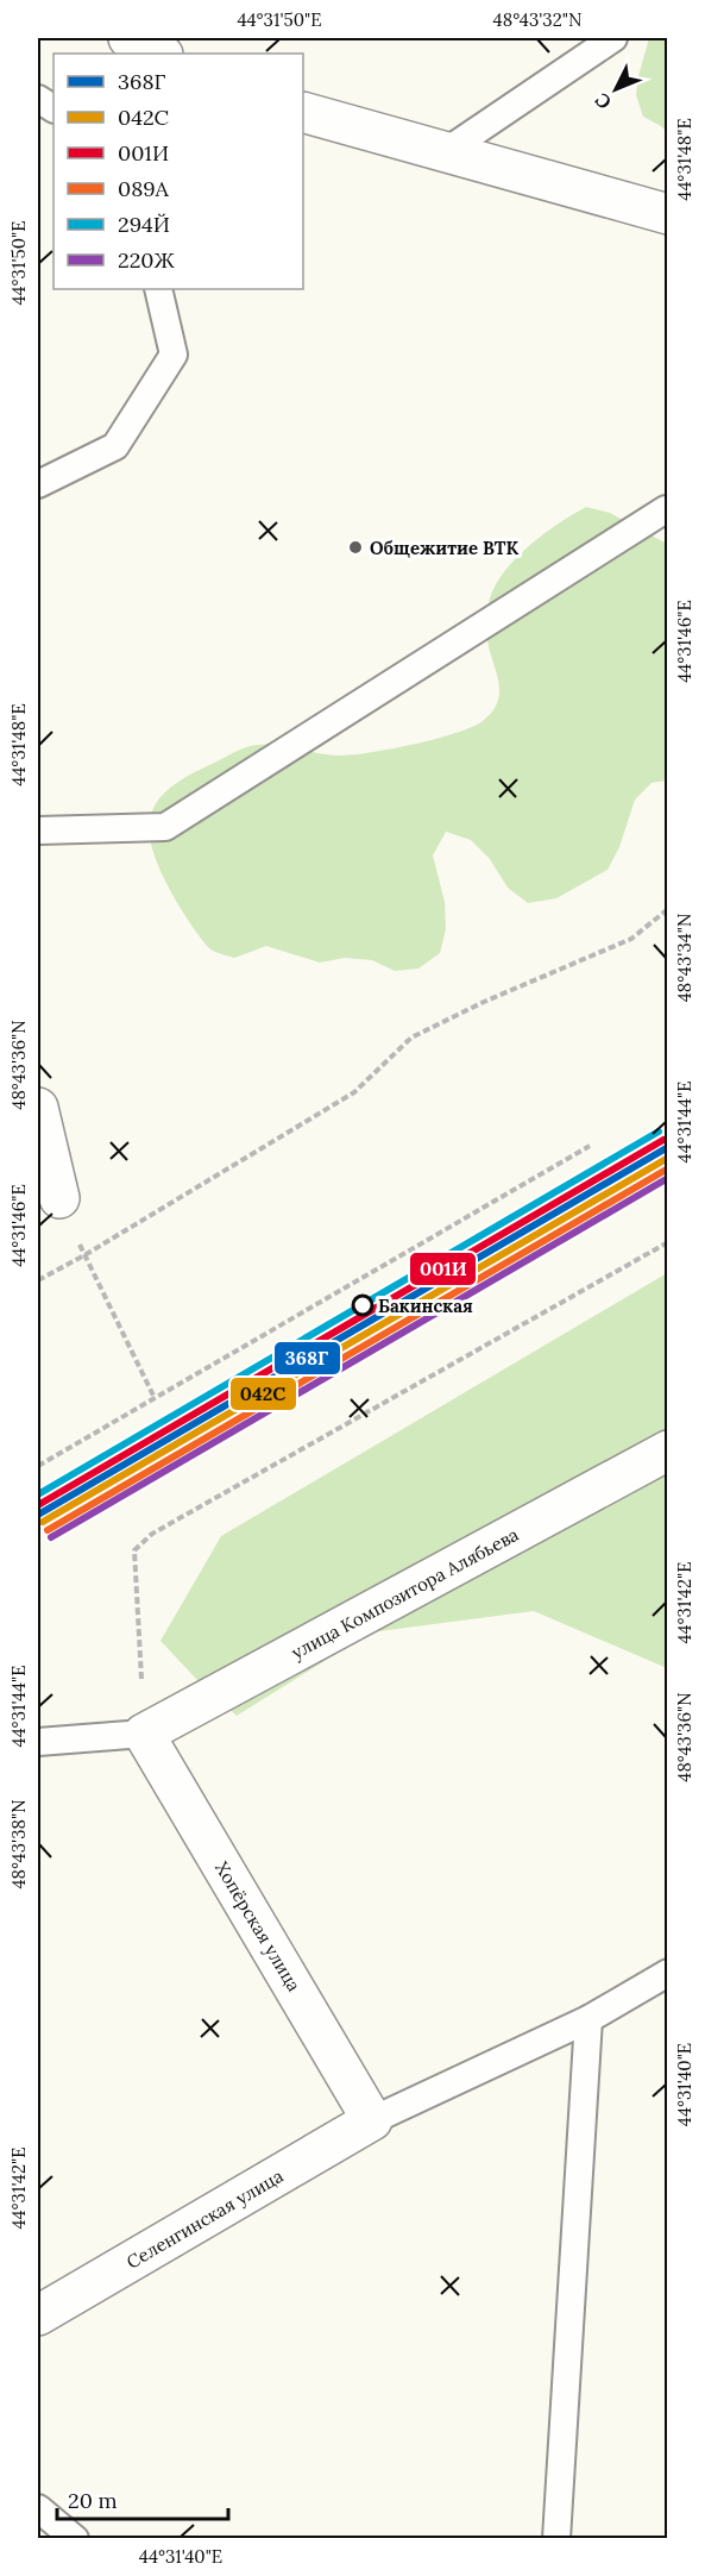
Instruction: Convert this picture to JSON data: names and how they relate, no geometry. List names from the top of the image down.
{
  "streets": {
    "street": ["улица Композитора Алябьева", "Хопёрская улица", "Селенгинская улица"]
  },
  "crossings": [
    ["улица Композитора Алябьева", "Хопёрская улица"],
    ["Хопёрская улица", "Селенгинская улица"]
  ],
  "places": ["Общежитие ВТК", "Бакинская"],
  "lines": [
    "transit line 294Й",
    "transit line 001И",
    "transit line 368Г",
    "transit line 042С",
    "transit line 089А",
    "transit line 220Ж"
  ],
  "legend": [
    "368Г",
    "042С",
    "001И",
    "089А",
    "294Й",
    "220Ж"
  ],
  "scale_bar": "20 m",
  "north": "bottom left",
  "coordinates": [
    "44°31'50\"E",
    "48°43'32\"N",
    "44°31'48\"E",
    "44°31'46\"E",
    "48°43'34\"N",
    "48°43'36\"N",
    "44°31'44\"E",
    "44°31'42\"E",
    "48°43'38\"N",
    "44°31'40\"E"
  ]
}
